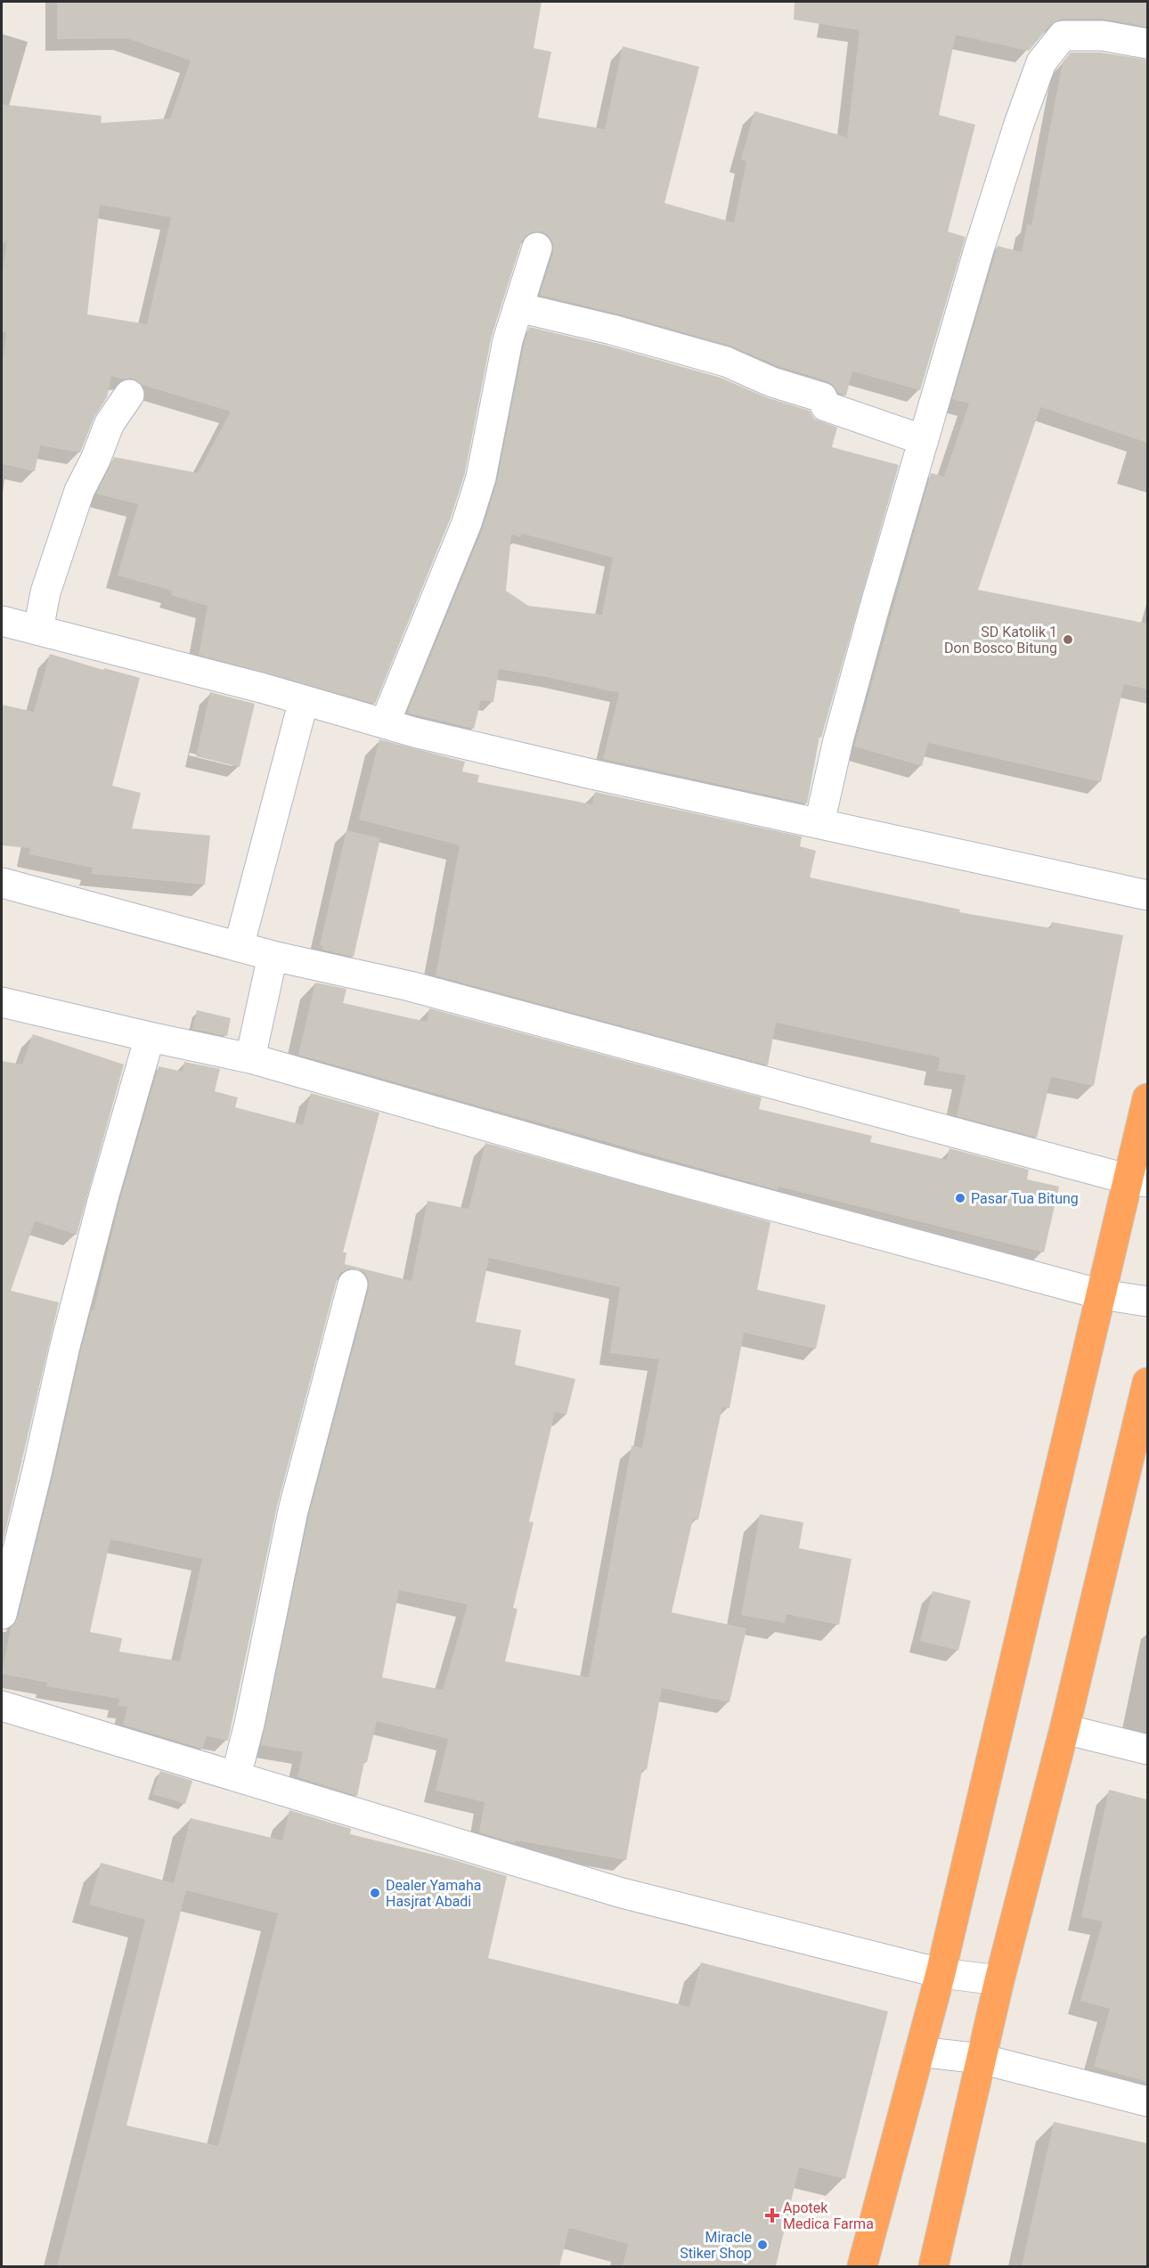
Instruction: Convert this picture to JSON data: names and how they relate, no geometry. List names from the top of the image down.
{
  "places": {
    "other": [
      "SD Katolik 1 Don Bosco Bitung",
      "Pasar Tua Bitung",
      "Dealer Yamaha Hasjrat Abadi",
      "Miracle Stiker Shop"
    ],
    "health": ["Apotek Medica Farma"]
  }
}
